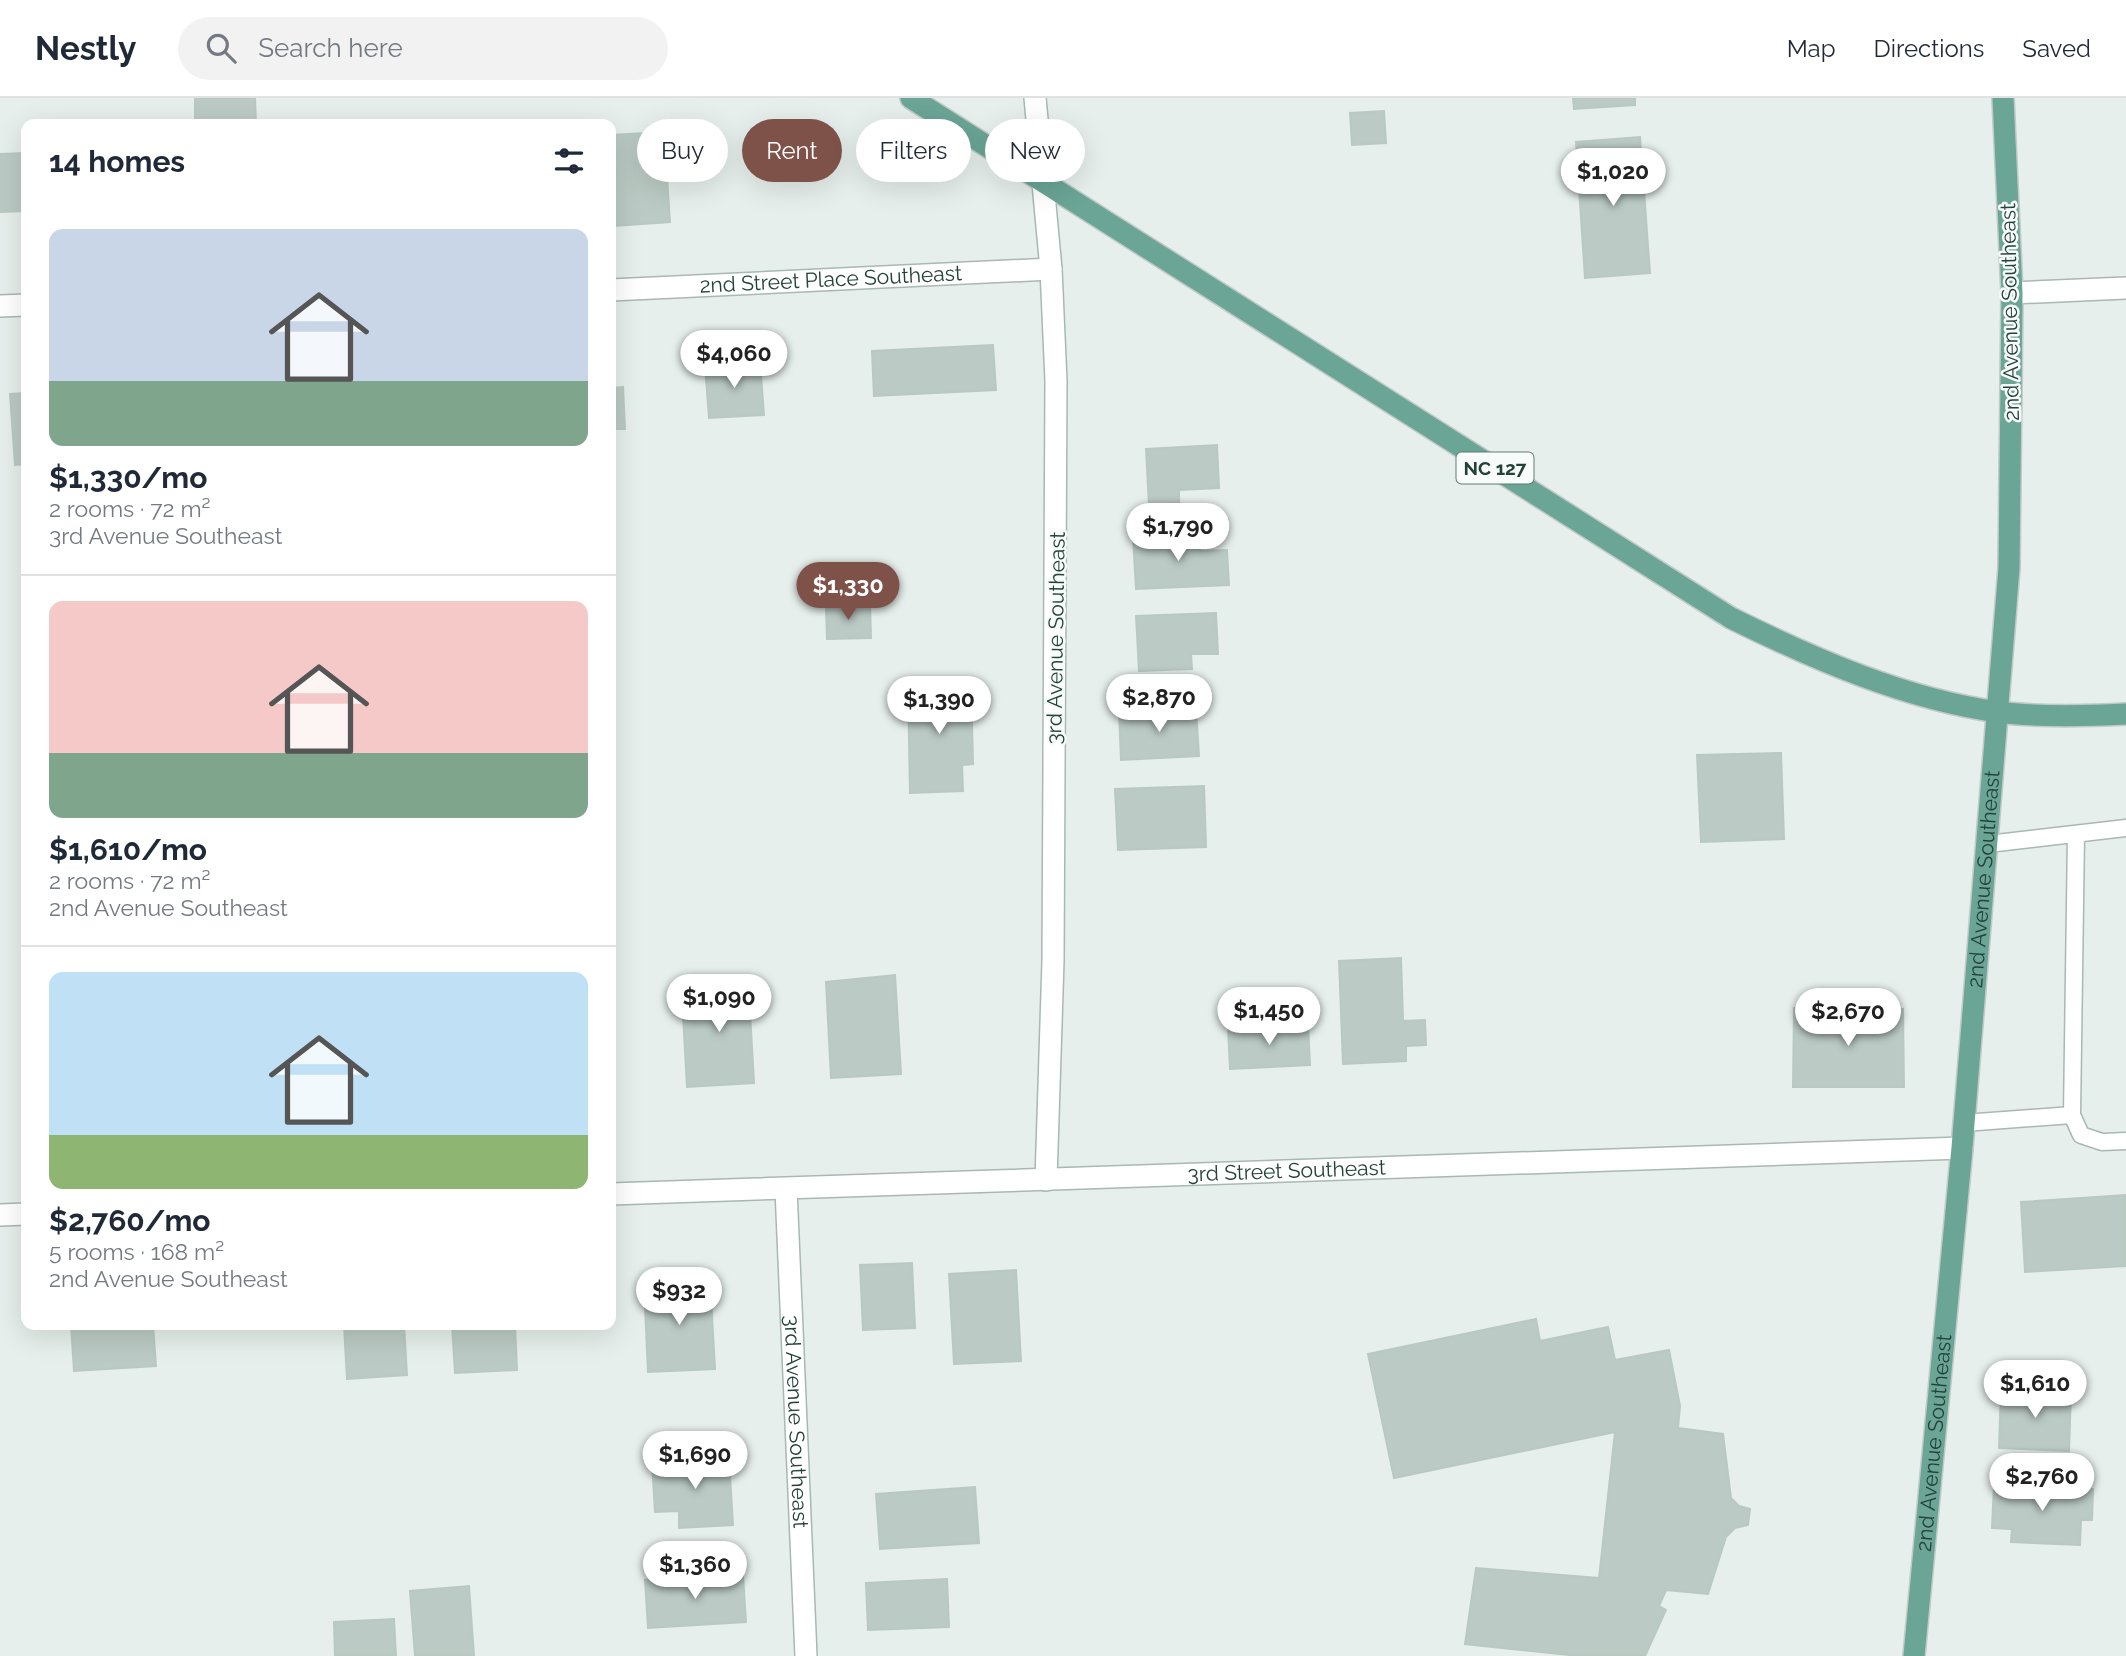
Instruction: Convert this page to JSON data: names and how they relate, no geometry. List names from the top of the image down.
{
  "streets": {
    "main road": ["2nd Avenue Southeast", "NC 127"],
    "street": ["2nd Street Place Southeast", "3rd Avenue Southeast", "3rd Street Southeast"]
  },
  "crossings": [
    ["2nd Street Place Southeast", "3rd Avenue Southeast"],
    ["2nd Avenue Southeast", "NC 127"],
    ["2nd Avenue Southeast", "3rd Street Southeast"],
    ["NC 127", "3rd Avenue Southeast"],
    ["3rd Avenue Southeast", "3rd Street Southeast"]
  ],
  "page": {
    "header": "Nestly",
    "search": "Search here",
    "nav": ["Map", "Directions", "Saved"],
    "chip": [
      "Buy",
      "Rent",
      "Filters",
      "New"
    ],
    "heading": "14 homes",
    "price": [
      "$1,020",
      "$4,060",
      "$1,790",
      "$1,330",
      "$2,870",
      "$1,390",
      "$1,090",
      "$1,450",
      "$2,670",
      "$932",
      "$1,610",
      "$1,690",
      "$2,760",
      "$1,360"
    ],
    "list": [
      {
        "name": "$1,330/mo",
        "note": "2 rooms · 72 m² · 3rd Avenue Southeast"
      },
      {
        "name": "$1,610/mo",
        "note": "2 rooms · 72 m² · 2nd Avenue Southeast"
      },
      {
        "name": "$2,760/mo",
        "note": "5 rooms · 168 m² · 2nd Avenue Southeast"
      }
    ]
  }
}
